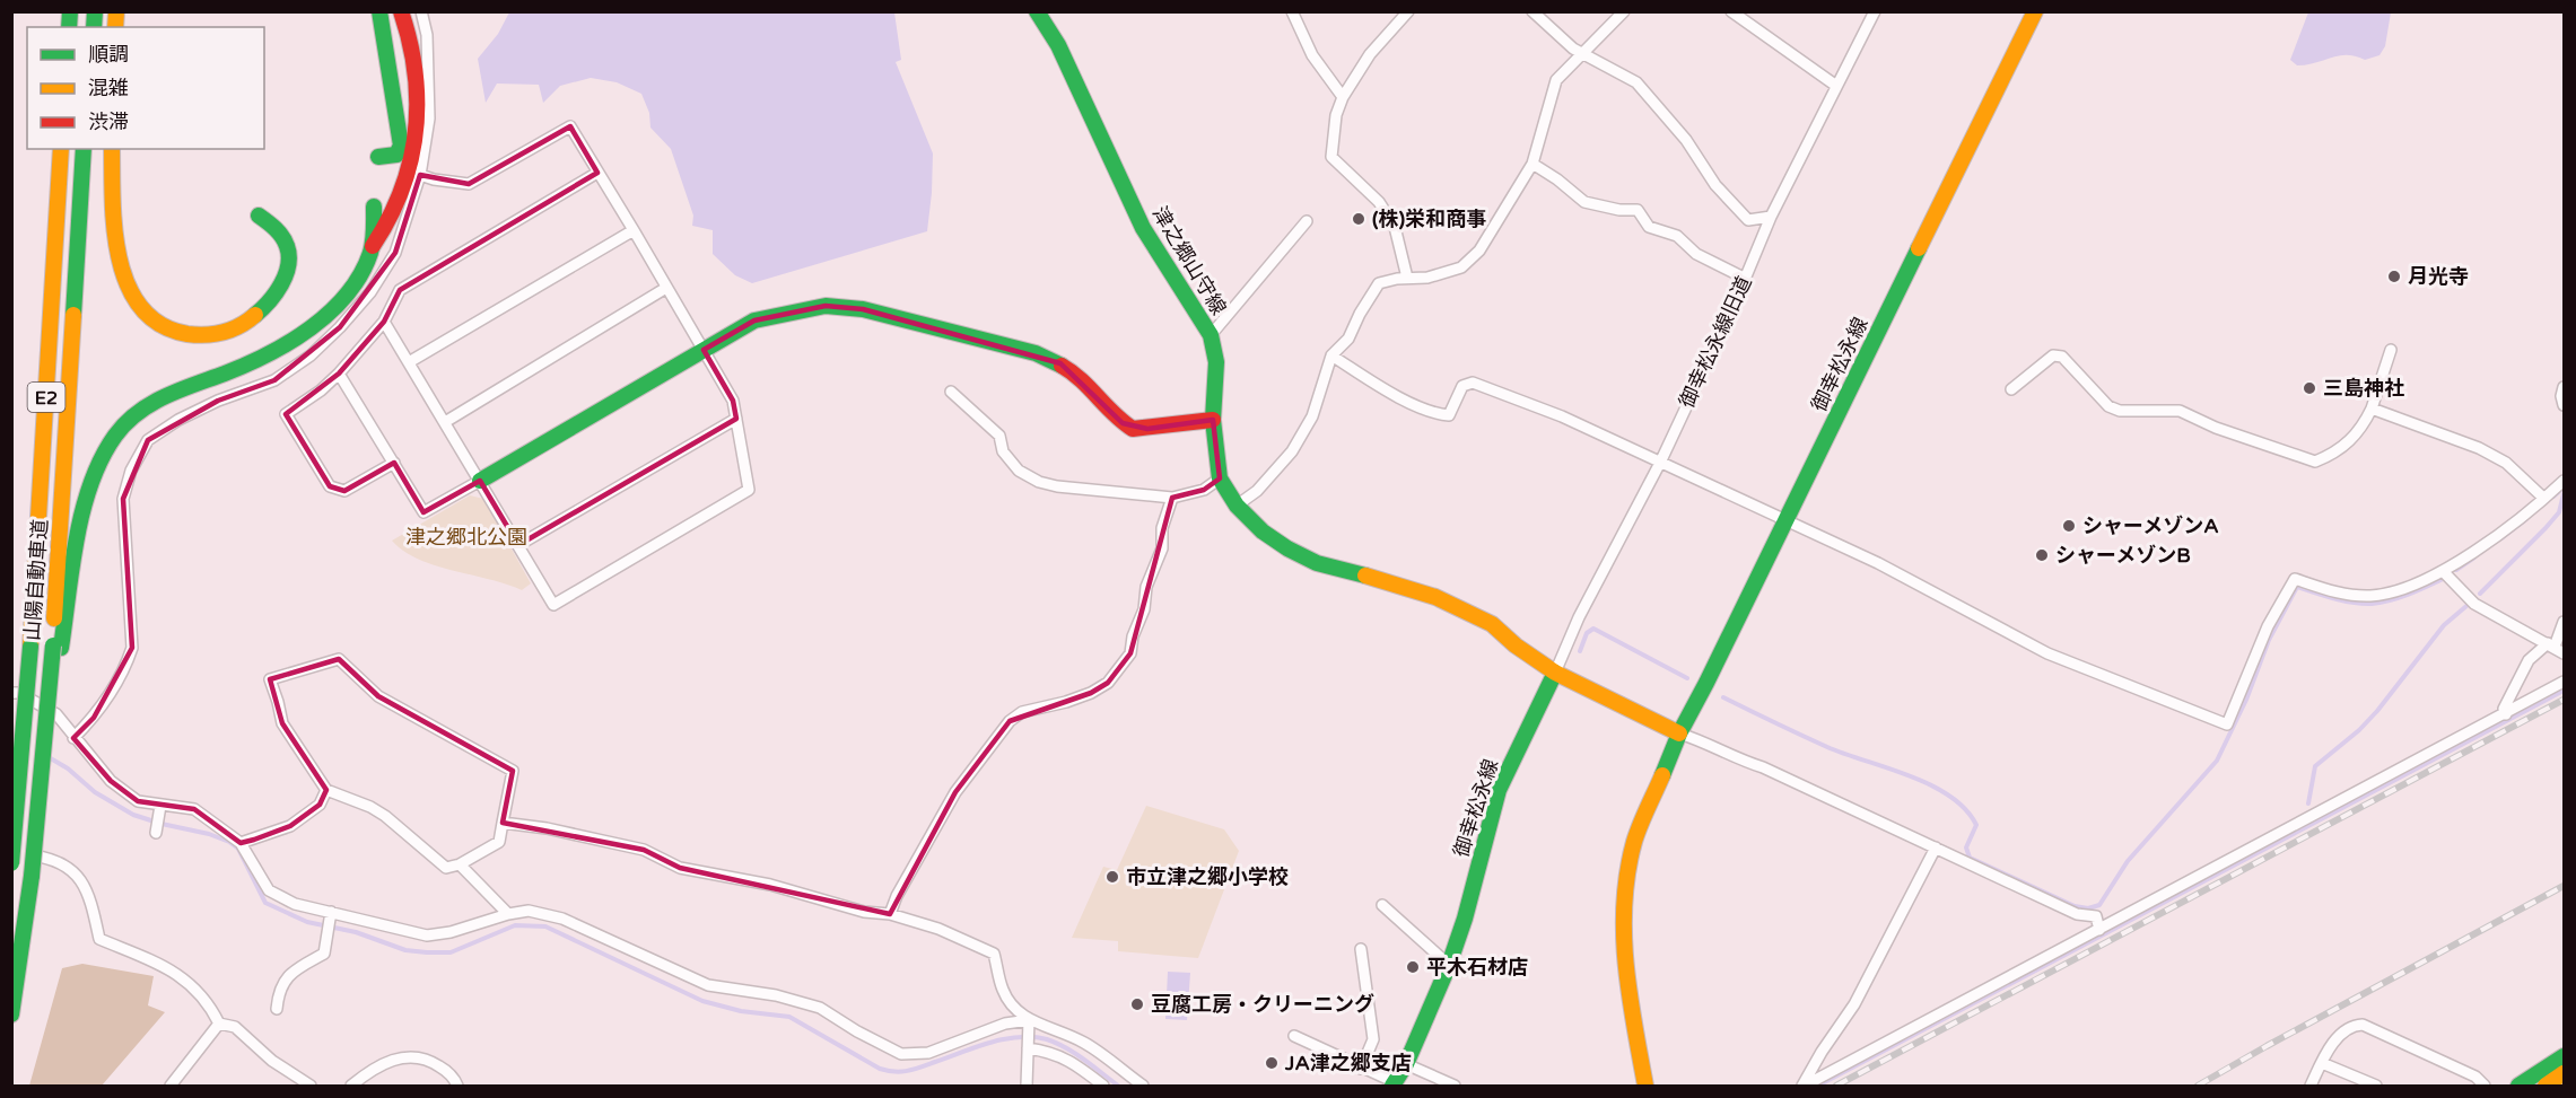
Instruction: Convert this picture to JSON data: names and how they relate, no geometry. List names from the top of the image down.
{
  "streets": {
    "main road": [
      "津之郷山守線",
      "御幸松永線",
      "E2",
      "山陽自動車道"
    ],
    "street": ["御幸松永線旧道"]
  },
  "crossings": [
    ["津之郷山守線", "御幸松永線旧道"],
    ["津之郷山守線", "御幸松永線"],
    ["御幸松永線旧道", "御幸松永線"]
  ],
  "parks": ["津之郷北公園"],
  "places": [
    "(株)栄和商事",
    "月光寺",
    "三島神社",
    "シャーメゾンA",
    "シャーメゾンB",
    "市立津之郷小学校",
    "平木石材店",
    "豆腐工房・クリーニング",
    "JA津之郷支店"
  ],
  "legend": ["順調", "混雑", "渋滞"]
}
